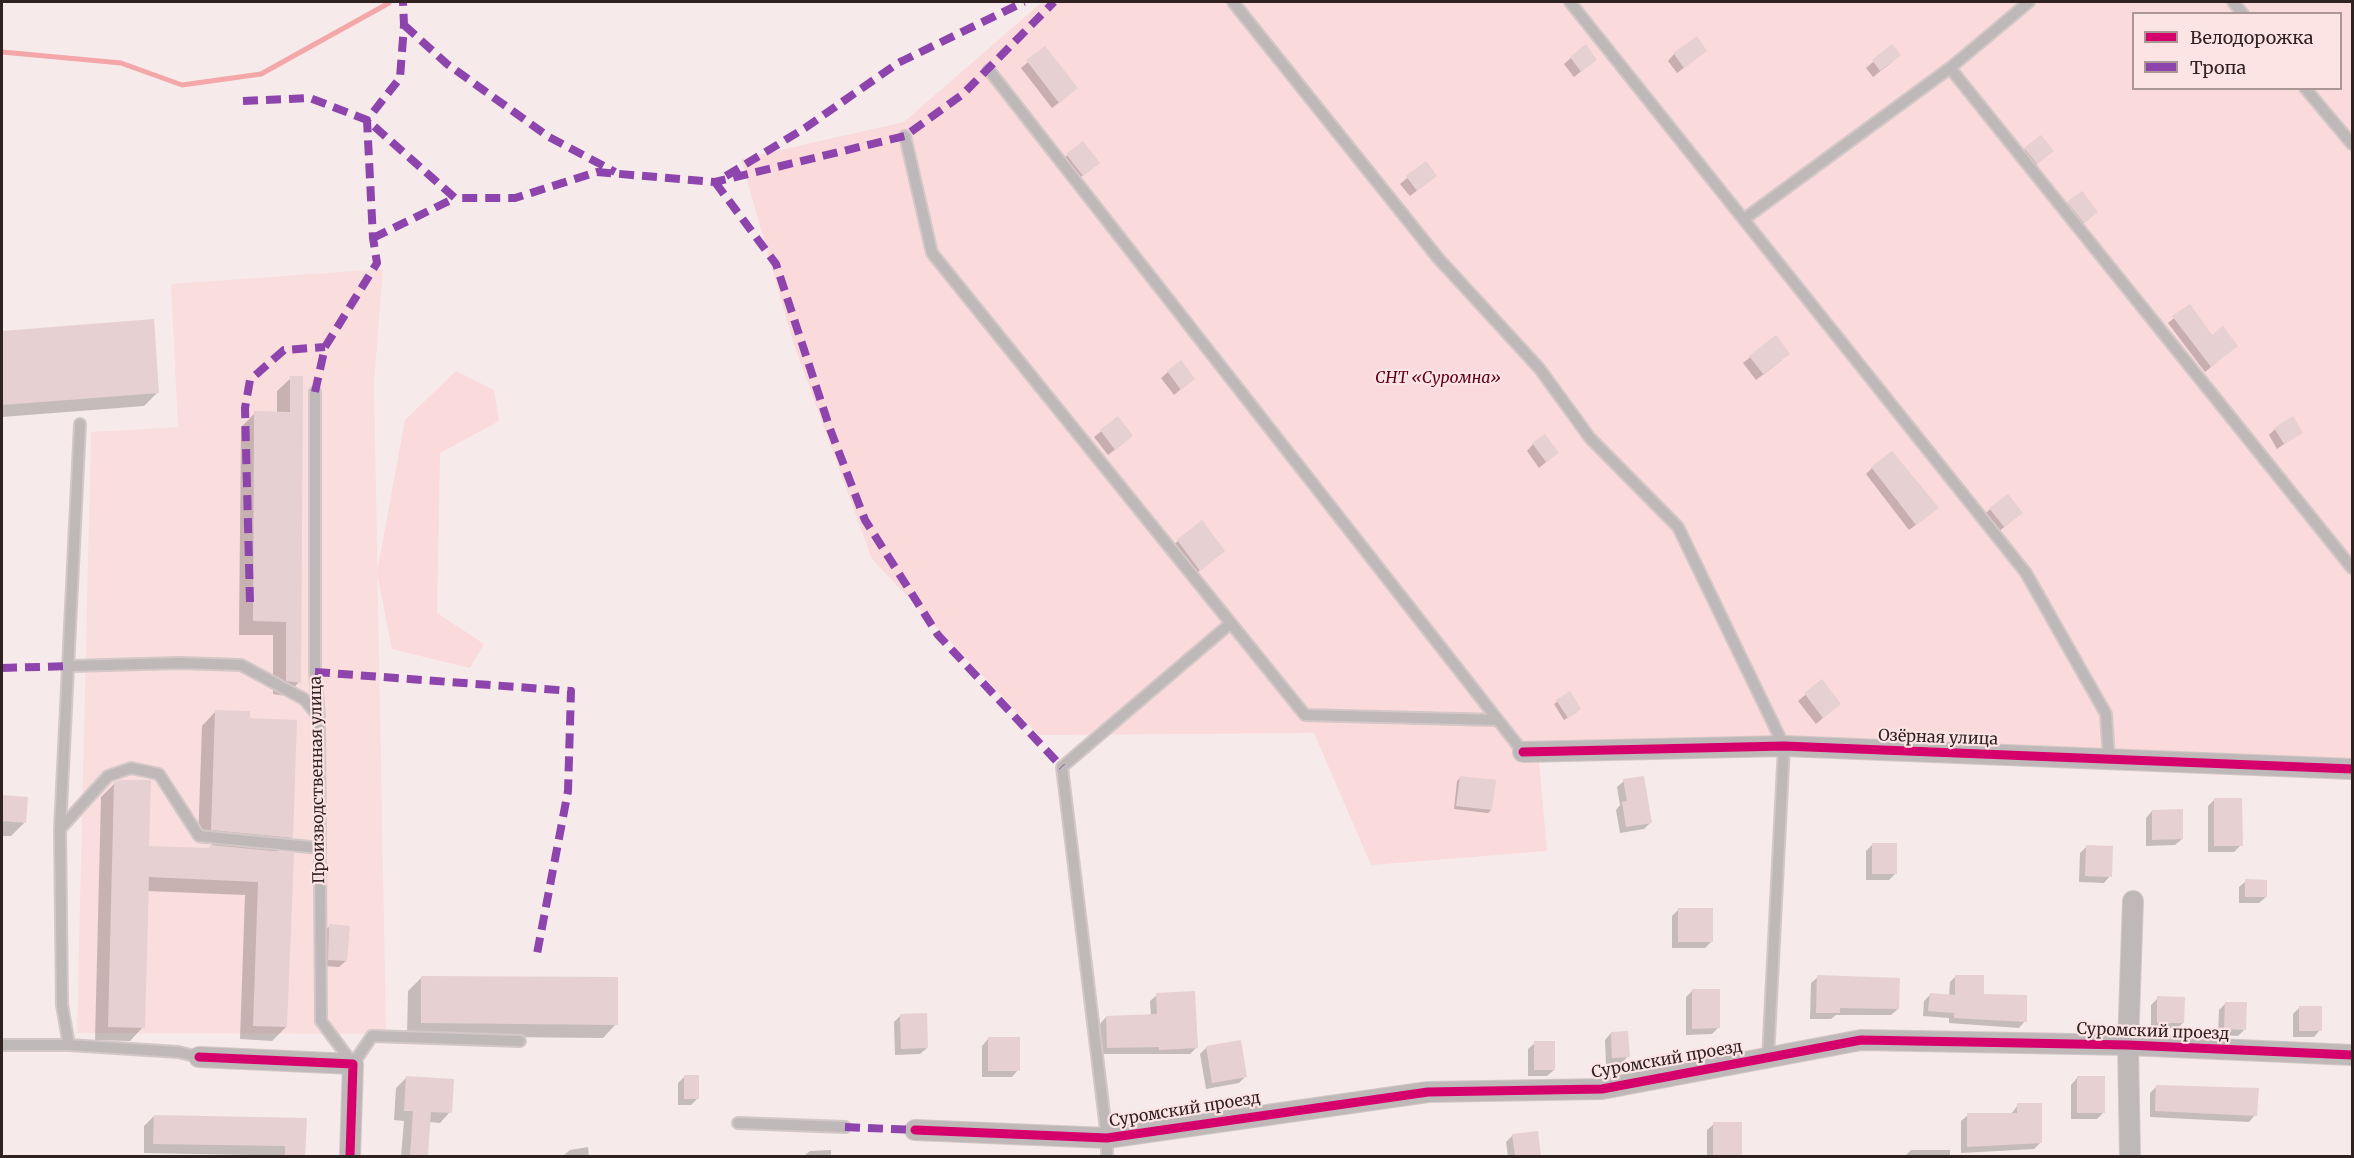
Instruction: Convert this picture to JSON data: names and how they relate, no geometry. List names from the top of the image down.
{
  "streets": {
    "street": ["Озёрная улица", "Суромский проезд"],
    "lane": ["Производственная улица"]
  },
  "parks": ["СНТ «Суромна»"],
  "legend": ["Велодорожка", "Тропа"]
}
